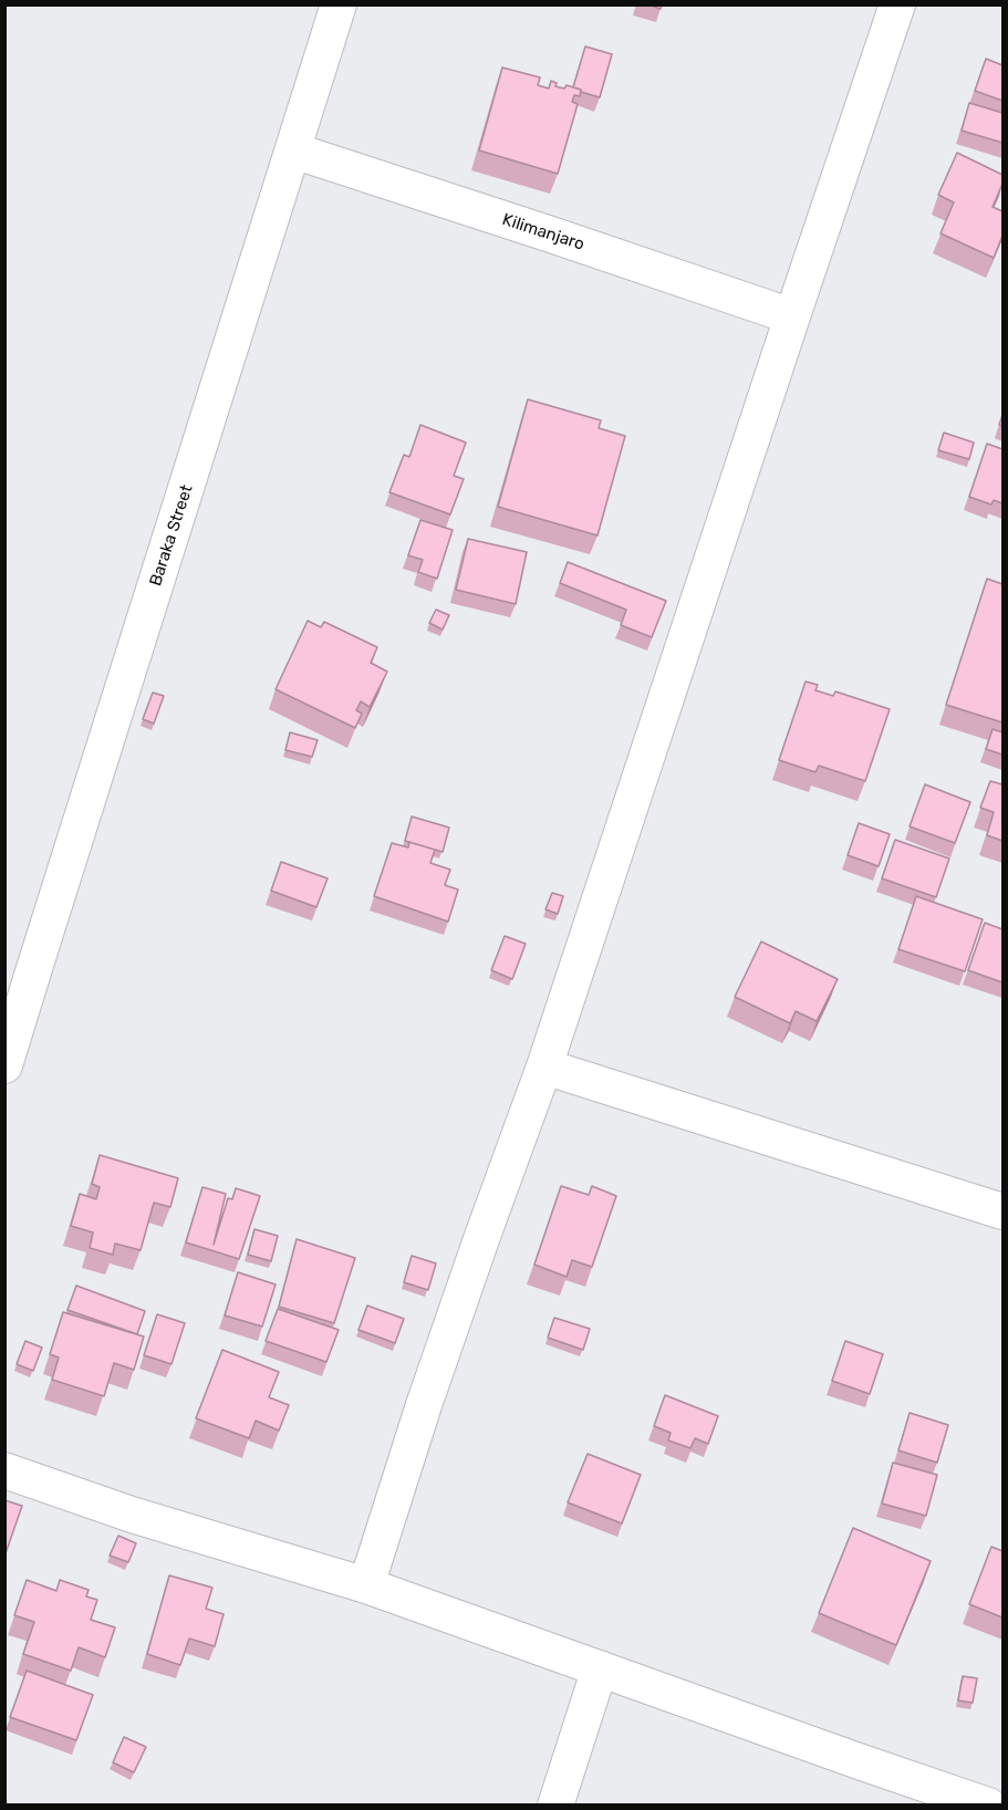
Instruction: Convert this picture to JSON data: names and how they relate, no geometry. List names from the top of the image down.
{
  "streets": {
    "street": ["Kilimanjaro", "Baraka Street"]
  },
  "crossings": [
    ["Kilimanjaro", "Baraka Street"]
  ]
}
